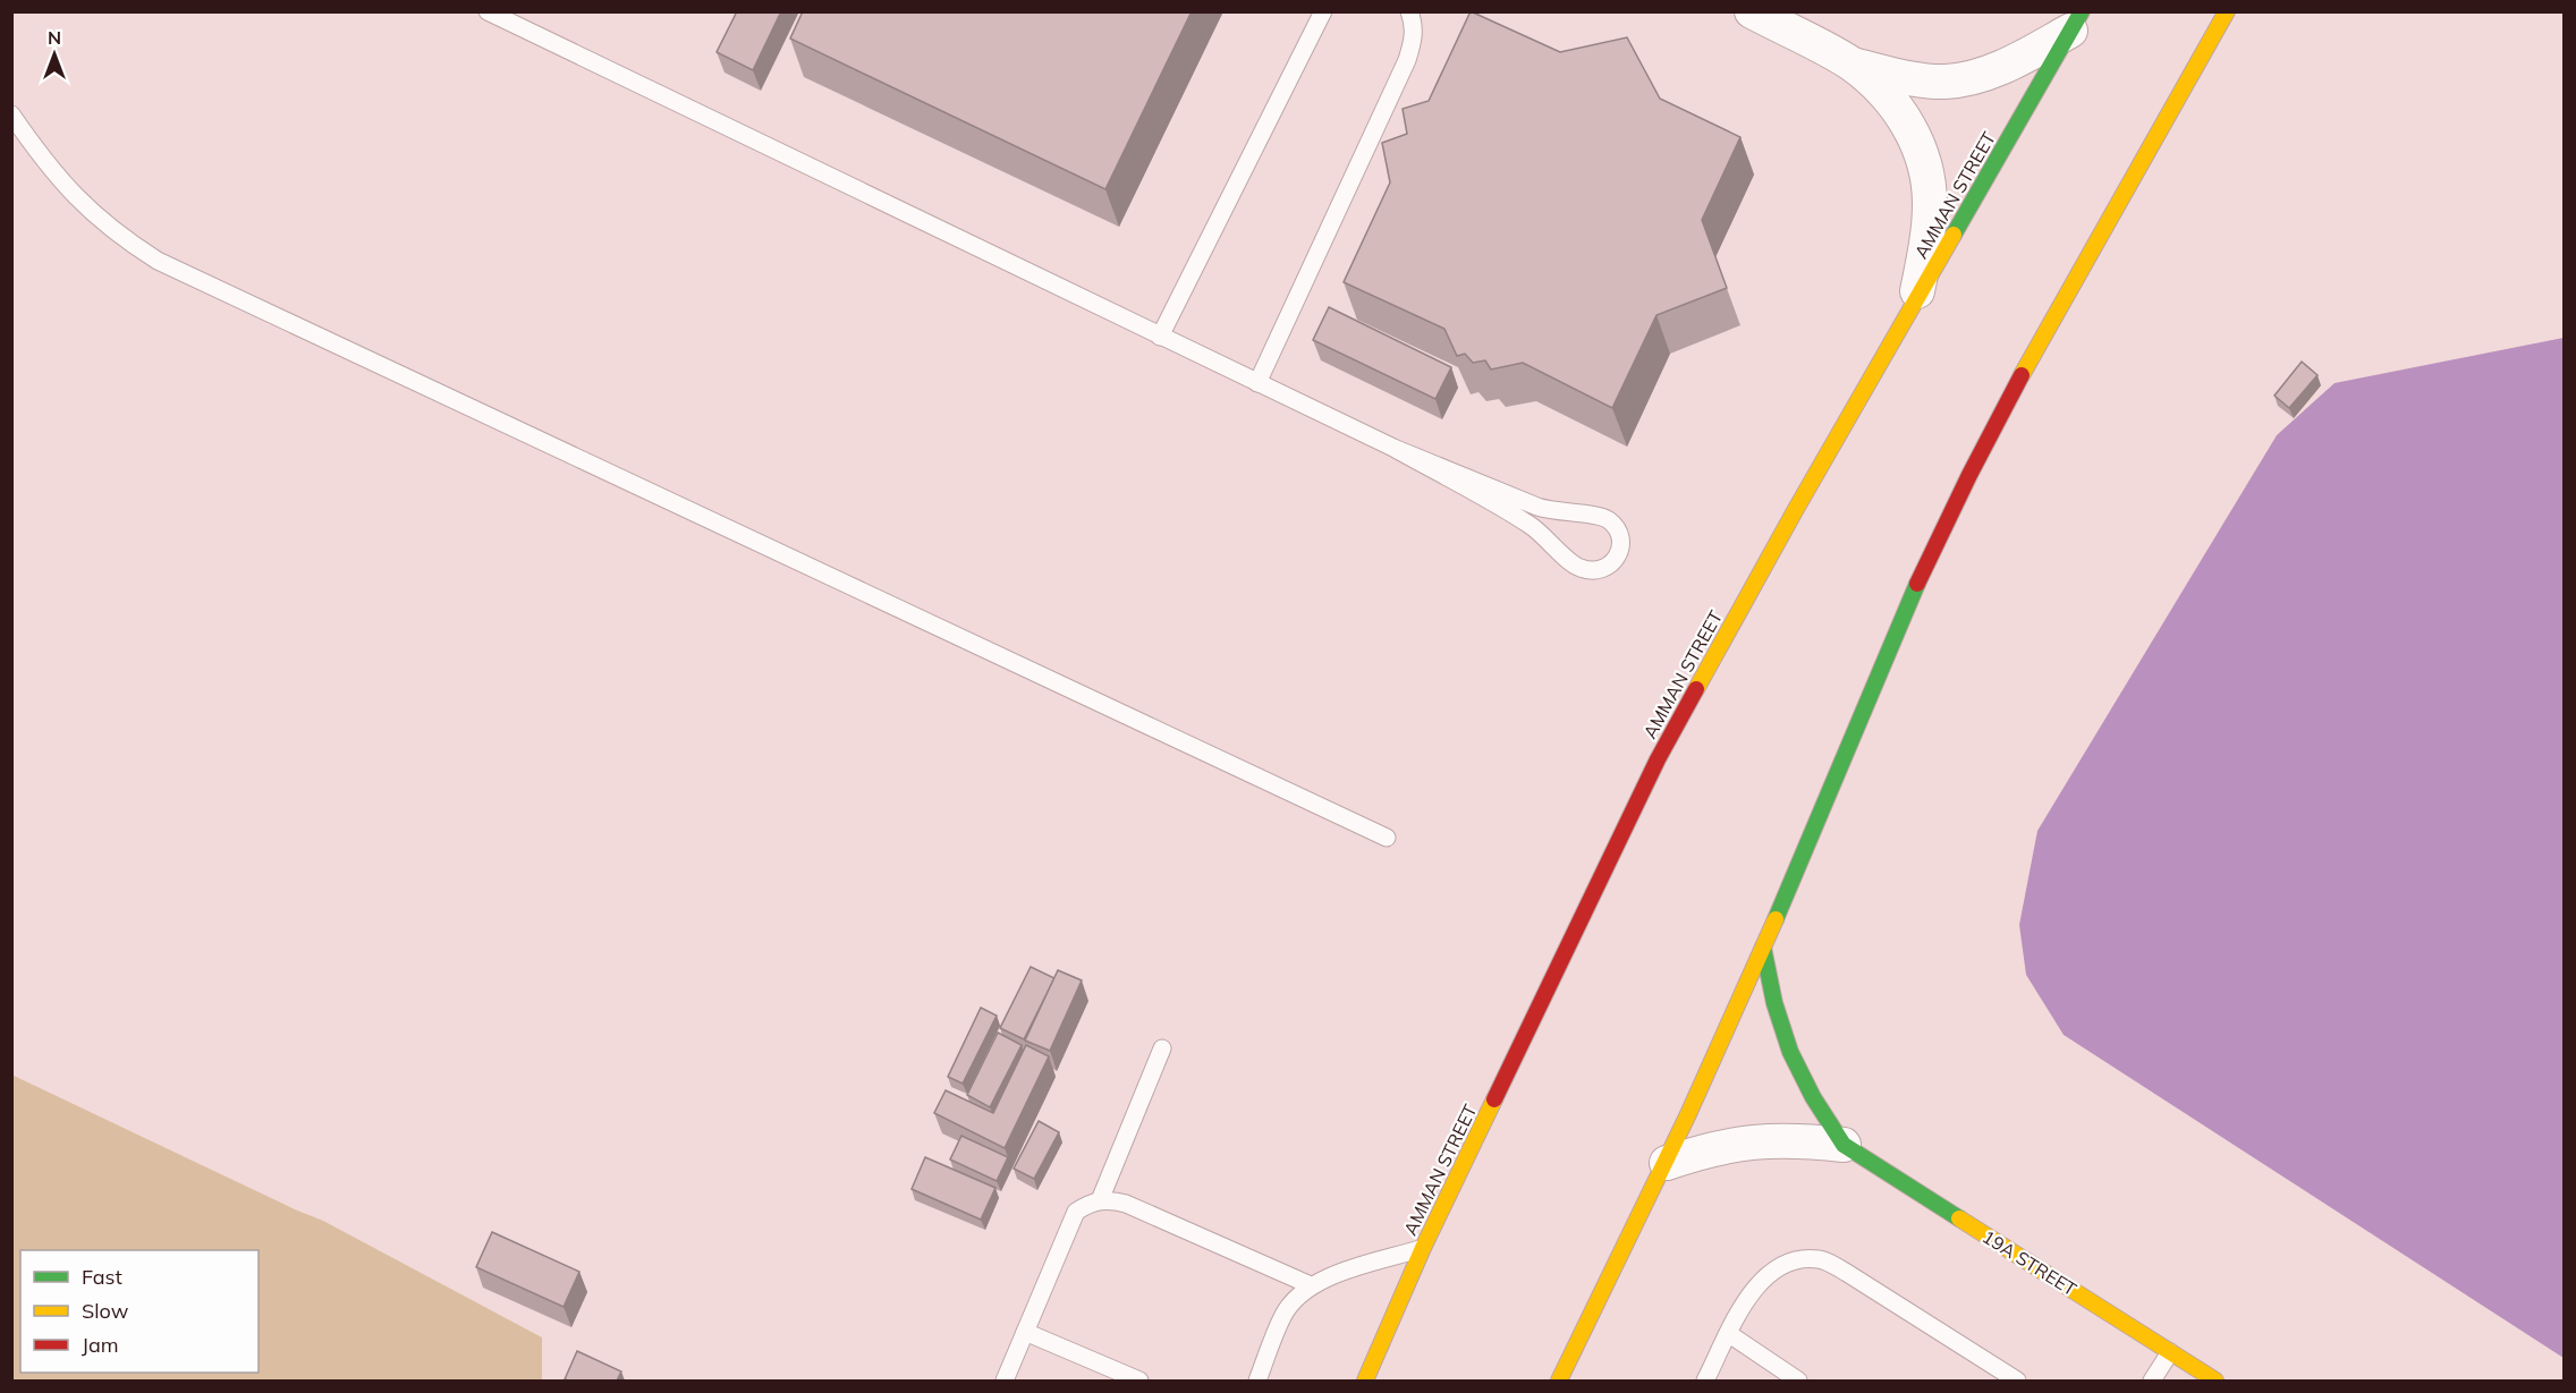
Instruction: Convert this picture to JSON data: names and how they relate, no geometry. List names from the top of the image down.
{
  "streets": {
    "street": ["AMMAN STREET", "19A STREET"]
  },
  "legend": ["Fast", "Slow", "Jam"],
  "north": "top"
}
